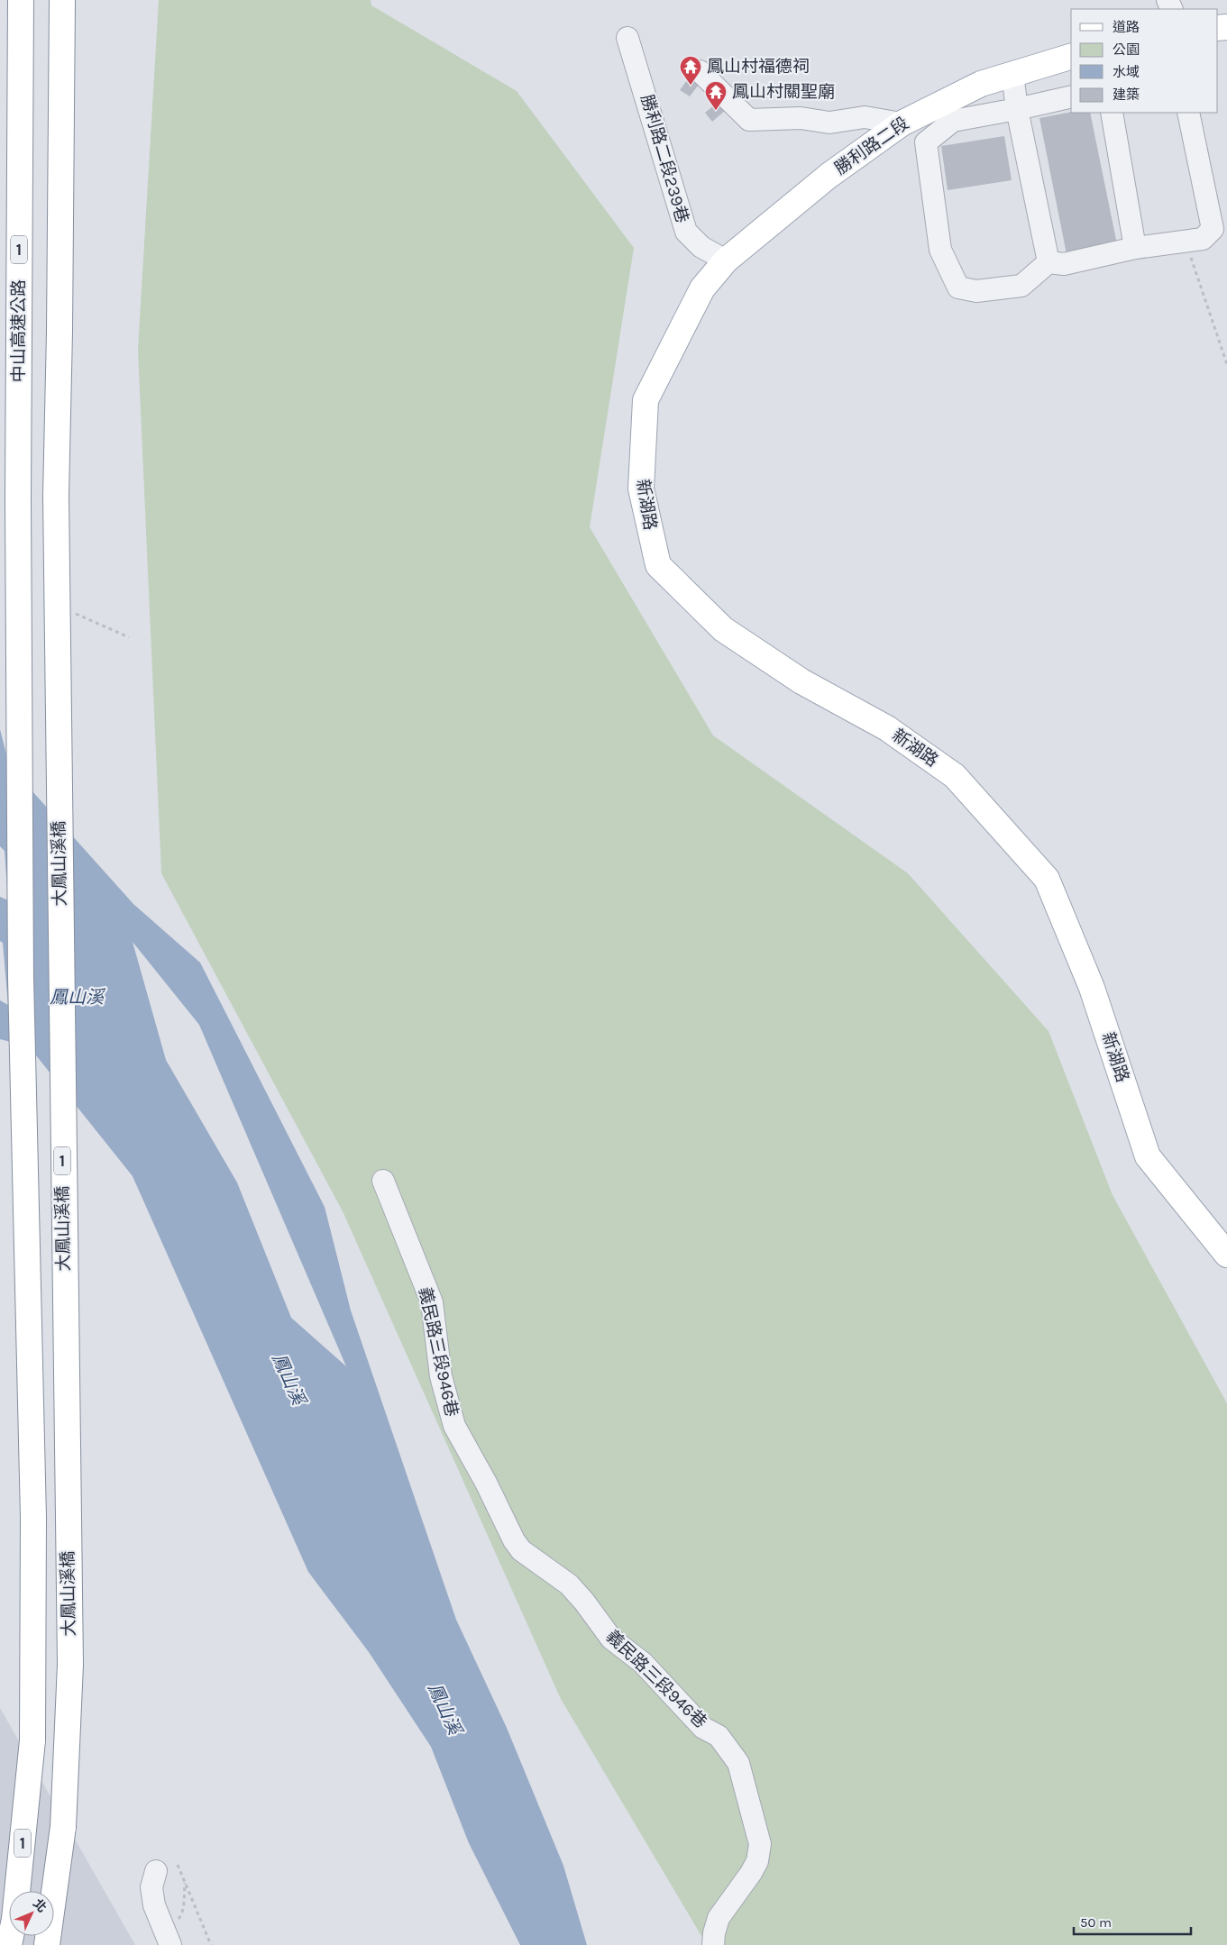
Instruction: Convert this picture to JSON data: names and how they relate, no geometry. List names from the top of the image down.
{
  "streets": {
    "main road": [
      "勝利路二段",
      "1",
      "中山高速公路",
      "新湖路",
      "大鳳山溪橋"
    ],
    "street": ["勝利路二段239巷", "義民路三段946巷"]
  },
  "crossings": [
    ["勝利路二段", "勝利路二段239巷"],
    ["勝利路二段", "新湖路"],
    ["中山高速公路", "大鳳山溪橋"]
  ],
  "water": ["鳳山溪"],
  "places": {
    "temple": ["鳳山村福德祠", "鳳山村關聖廟"]
  },
  "legend": [
    "道路",
    "公園",
    "水域",
    "建築"
  ],
  "scale_bar": "50 m",
  "north": "top right"
}
